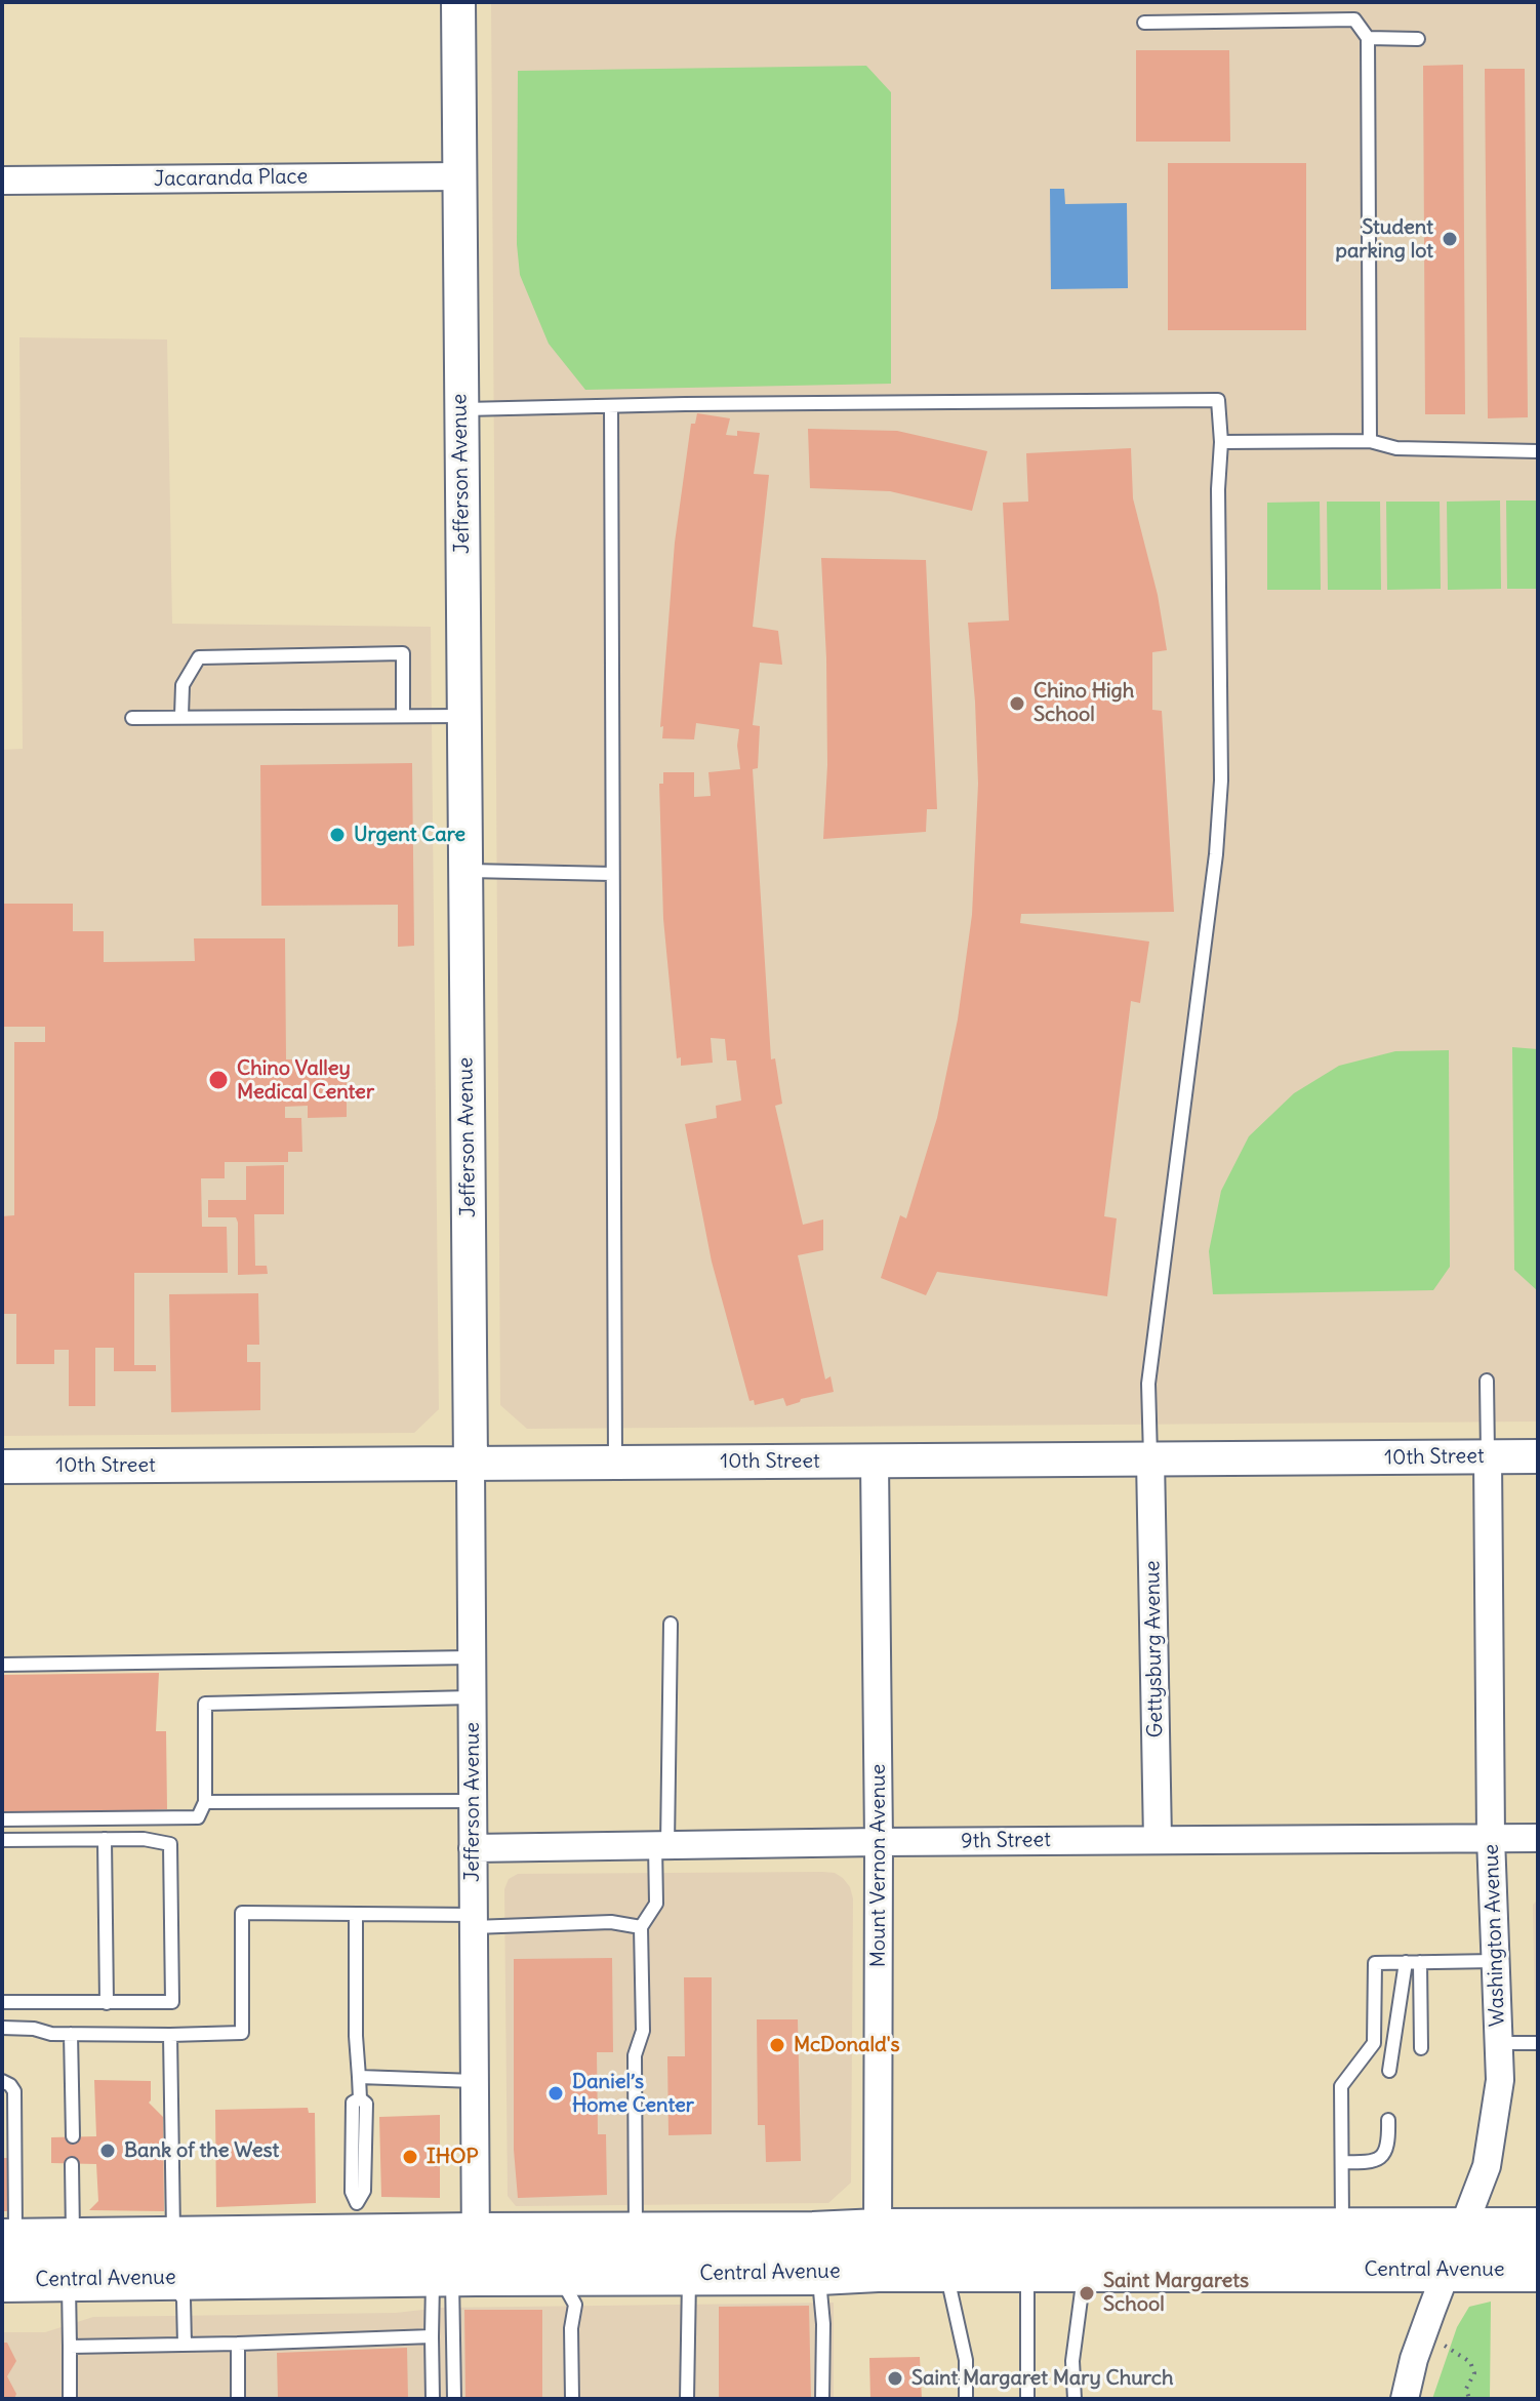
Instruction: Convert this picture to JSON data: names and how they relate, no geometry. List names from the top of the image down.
{
  "streets": {
    "main road": ["Central Avenue"],
    "street": [
      "Jacaranda Place",
      "Jefferson Avenue",
      "10th Street",
      "Gettysburg Avenue",
      "9th Street",
      "Mount Vernon Avenue",
      "Washington Avenue"
    ]
  },
  "crossings": [
    ["Jacaranda Place", "Jefferson Avenue"],
    ["Jefferson Avenue", "10th Street"],
    ["Jefferson Avenue", "9th Street"],
    ["Jefferson Avenue", "Central Avenue"],
    ["10th Street", "Gettysburg Avenue"],
    ["10th Street", "Mount Vernon Avenue"],
    ["10th Street", "Washington Avenue"],
    ["Gettysburg Avenue", "9th Street"],
    ["9th Street", "Mount Vernon Avenue"],
    ["9th Street", "Washington Avenue"],
    ["Mount Vernon Avenue", "Central Avenue"],
    ["Washington Avenue", "Central Avenue"]
  ],
  "places": [
    "Student parking lot",
    "Chino High School",
    "Urgent Care",
    "Chino Valley Medical Center",
    "McDonald's",
    "Daniel’s Home Center",
    "Bank of the West",
    "IHOP",
    "Saint Margarets School",
    "Saint Margaret Mary Church"
  ]
}
